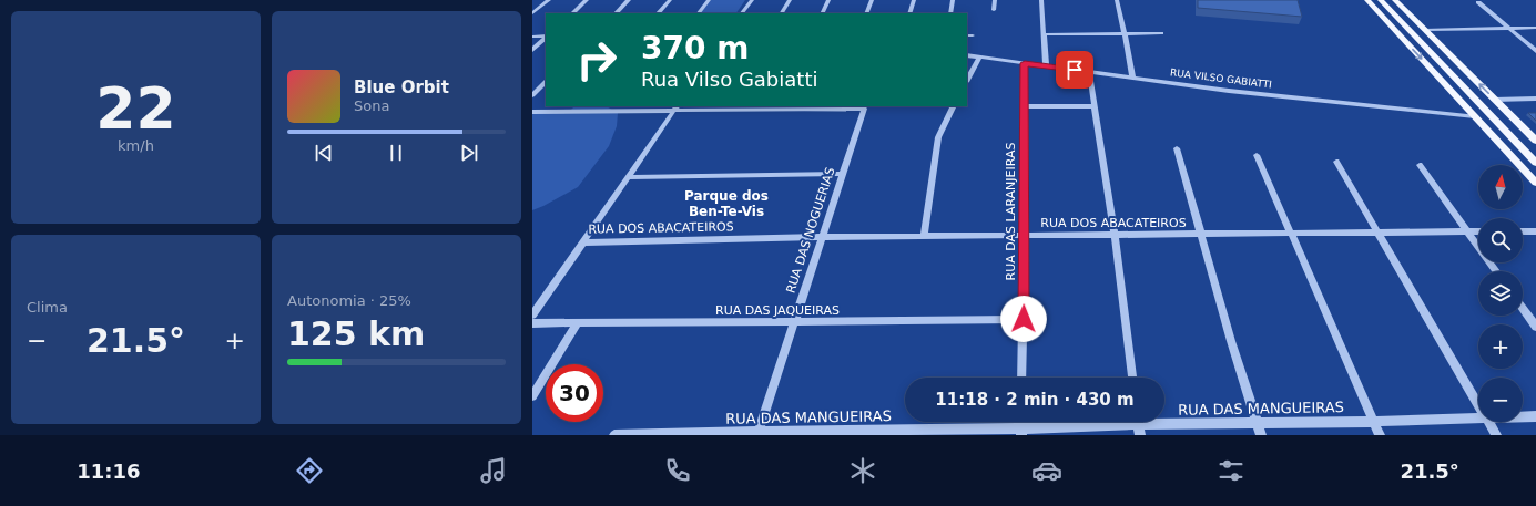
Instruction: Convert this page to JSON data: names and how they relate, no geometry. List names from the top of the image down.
{
  "streets": {
    "street": [
      "RUA VILSO GABIATTI",
      "RUA DAS LARANJEIRAS",
      "RUA DOS ABACATEIROS",
      "RUA DAS NOGUERIAS",
      "RUA DAS JAQUEIRAS",
      "RUA DAS MANGUEIRAS"
    ]
  },
  "crossings": [
    ["RUA VILSO GABIATTI", "RUA DAS LARANJEIRAS"],
    ["RUA DAS LARANJEIRAS", "RUA DOS ABACATEIROS"],
    ["RUA DAS LARANJEIRAS", "RUA DAS JAQUEIRAS"],
    ["RUA DOS ABACATEIROS", "RUA DAS NOGUERIAS"],
    ["RUA DAS NOGUERIAS", "RUA DAS JAQUEIRAS"],
    ["RUA DAS NOGUERIAS", "RUA DAS MANGUEIRAS"]
  ],
  "districts": ["Parque dos Ben-Te-Vis"],
  "north": "top",
  "page": {
    "tile": [
      ["22", "km/h"],
      "Clima",
      ["Autonomia · 25%", "125 km"]
    ],
    "turn": ["370 m", "Rua Vilso Gabiatti"],
    "song": ["Blue Orbit", "Sona"],
    "map_buttons": ["+", "−"],
    "heat": ["−", "21.5°", "+"],
    "limit": "30",
    "trip": "11:18 · 2 min · 430 m",
    "tabs": ["11:16", "21.5°"]
  }
}
